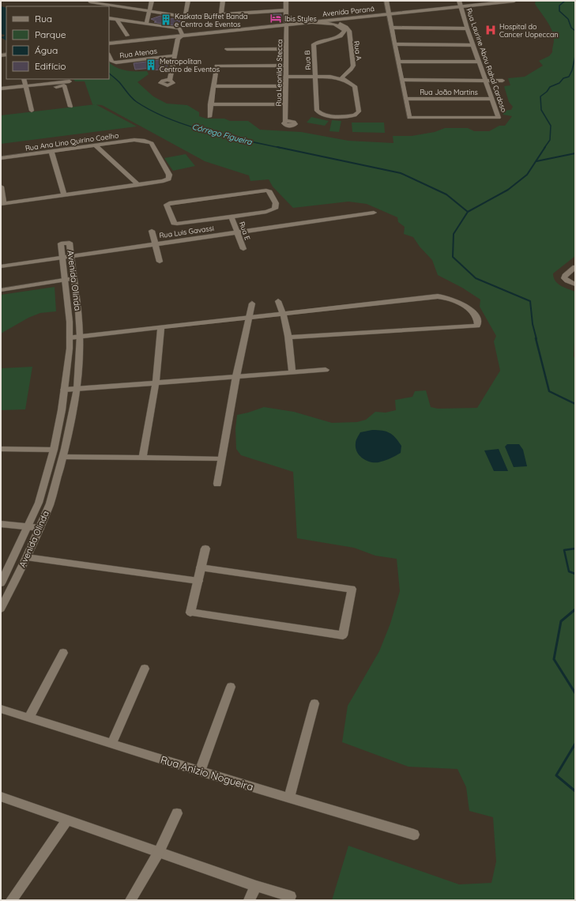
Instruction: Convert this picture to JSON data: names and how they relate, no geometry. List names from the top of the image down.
{
  "streets": {
    "street": [
      "Avenida Paraná",
      "Rua A",
      "Rua Atenas",
      "Rua B",
      "Rua Laurine Abou Rahal Cardoso",
      "Rua Leonildo Stecca",
      "Rua João Martins",
      "Rua Ana Lino Quirino Coelho",
      "Rua E",
      "Rua Luis Gavassi",
      "Avenida Olinda",
      "Rua Anizio Nogueira"
    ]
  },
  "crossings": [
    ["Avenida Paraná", "Rua Laurine Abou Rahal Cardoso"],
    ["Avenida Paraná", "Rua Leonildo Stecca"],
    ["Rua Laurine Abou Rahal Cardoso", "Rua João Martins"],
    ["Rua E", "Rua Luis Gavassi"],
    ["Rua Luis Gavassi", "Avenida Olinda"]
  ],
  "water": ["Córrego Figueira"],
  "places": {
    "hotel": ["Ibis Styles"],
    "building": ["Kaskata Buffet Banda e Centro de Eventos", "Metropolitan Centro de Eventos"],
    "hospital": ["Hospital do Cancer Uopeccan"]
  },
  "legend": [
    "Rua",
    "Parque",
    "Água",
    "Edifício"
  ]
}
